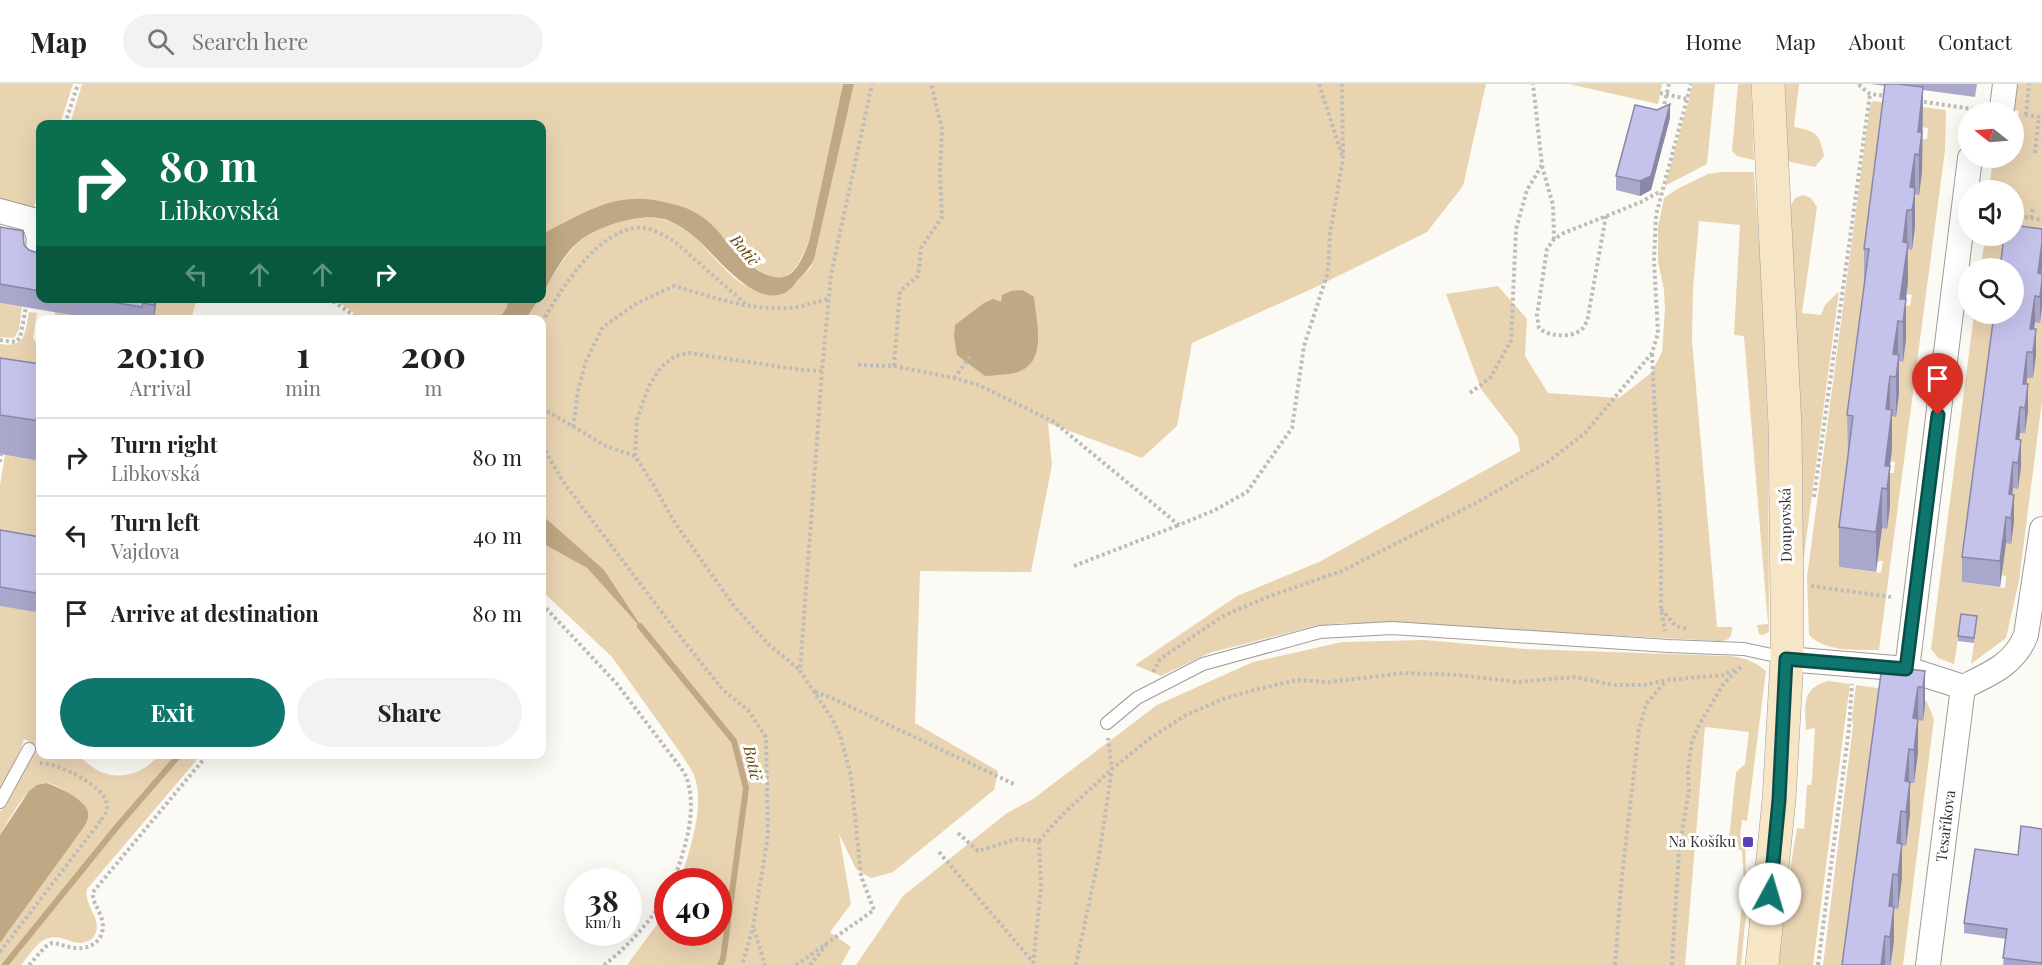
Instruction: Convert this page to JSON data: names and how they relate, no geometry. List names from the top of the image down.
{
  "streets": {
    "street": ["Doupovská", "Tesaříkova"]
  },
  "water": ["Botič"],
  "places": {
    "transit": ["Na Košíku"]
  },
  "north": "left",
  "page": {
    "header": "Map",
    "search": "Search here",
    "nav": [
      "Home",
      "Map",
      "About",
      "Contact"
    ],
    "turn": ["80 m", "Libkovská"],
    "eta": [
      "20:10",
      "Arrival",
      "1",
      "min",
      "200",
      "m"
    ],
    "list": [
      {
        "name": "Turn right",
        "note": "Libkovská",
        "value": "80 m"
      },
      {
        "name": "Turn left",
        "note": "Vajdova",
        "value": "40 m"
      },
      {
        "name": "Arrive at destination",
        "value": "80 m"
      }
    ],
    "buttons": ["Exit", "Share"],
    "speed": "38 km/h",
    "limit": "40"
  }
}
